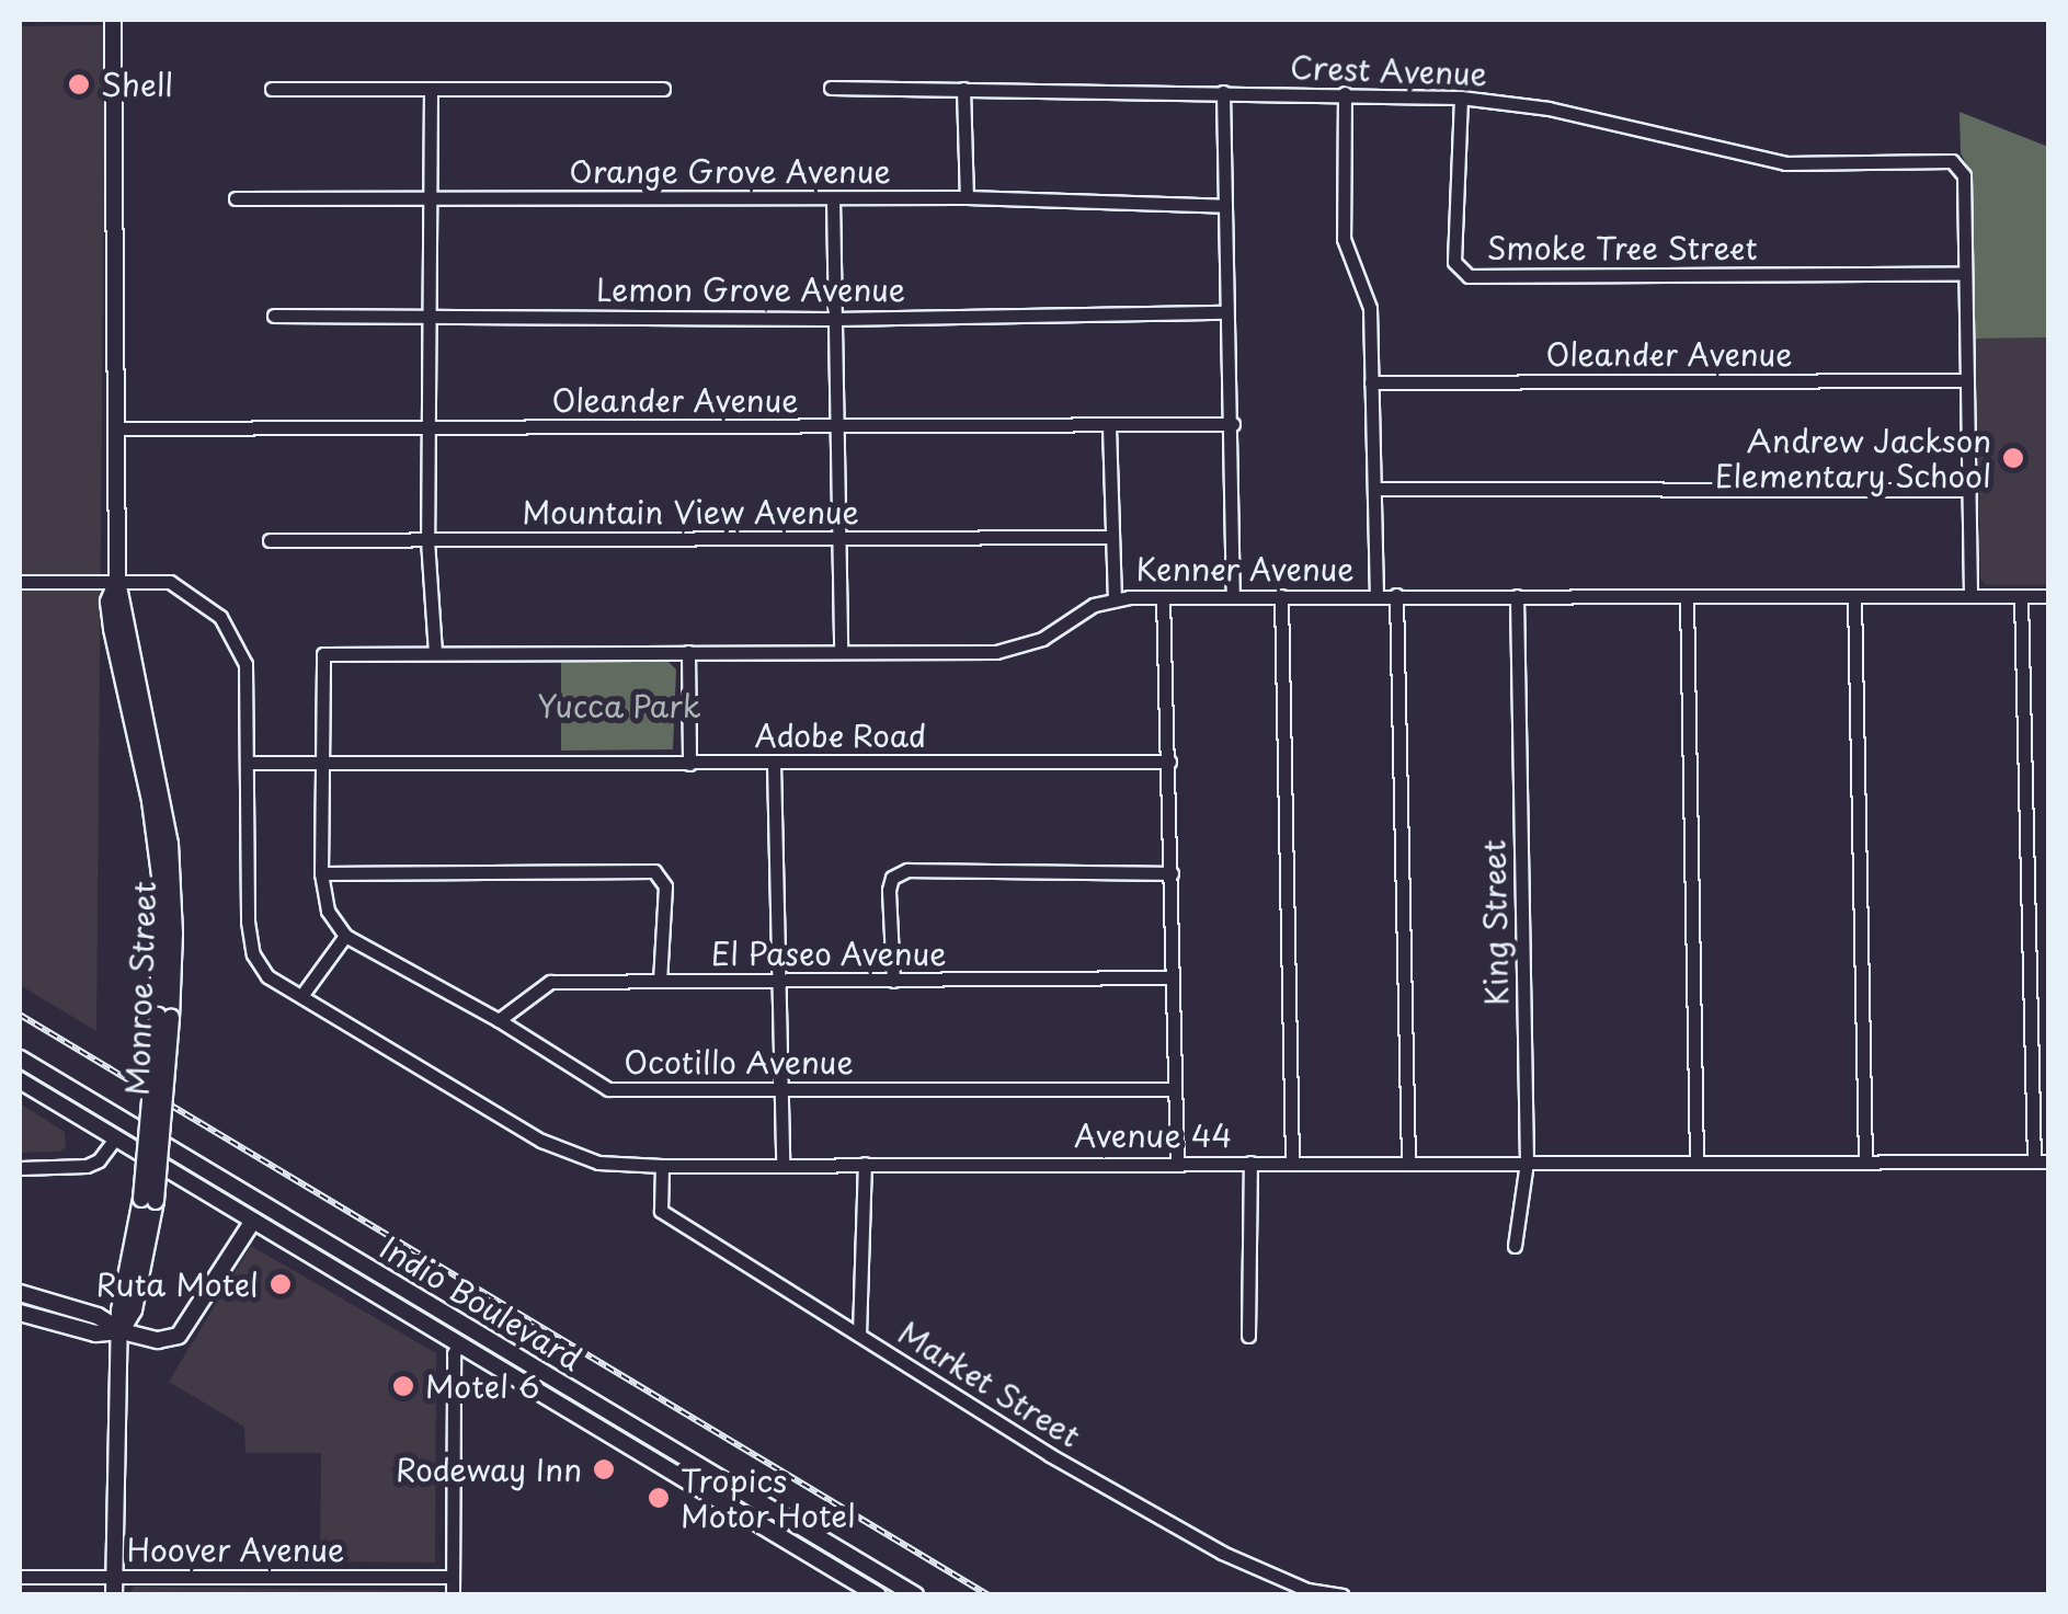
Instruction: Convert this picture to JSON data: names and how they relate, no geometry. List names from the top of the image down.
{
  "streets": {
    "main road": ["Monroe Street", "Indio Boulevard"],
    "street": [
      "Crest Avenue",
      "Orange Grove Avenue",
      "Smoke Tree Street",
      "Lemon Grove Avenue",
      "Oleander Avenue",
      "Mountain View Avenue",
      "Kenner Avenue",
      "Adobe Road",
      "King Street",
      "El Paseo Avenue",
      "Ocotillo Avenue",
      "Avenue 44",
      "Market Street",
      "Hoover Avenue"
    ]
  },
  "crossings": [
    ["Crest Avenue", "Smoke Tree Street"],
    ["Oleander Avenue", "Monroe Street"],
    ["Kenner Avenue", "Adobe Road"],
    ["Kenner Avenue", "King Street"],
    ["Adobe Road", "Avenue 44"],
    ["King Street", "Avenue 44"],
    ["El Paseo Avenue", "Ocotillo Avenue"],
    ["Monroe Street", "Avenue 44"],
    ["Monroe Street", "Hoover Avenue"],
    ["Avenue 44", "Market Street"]
  ],
  "parks": ["Yucca Park"],
  "places": [
    "Shell",
    "Andrew Jackson Elementary School",
    "Ruta Motel",
    "Motel 6",
    "Rodeway Inn",
    "Tropics Motor Hotel"
  ]
}
